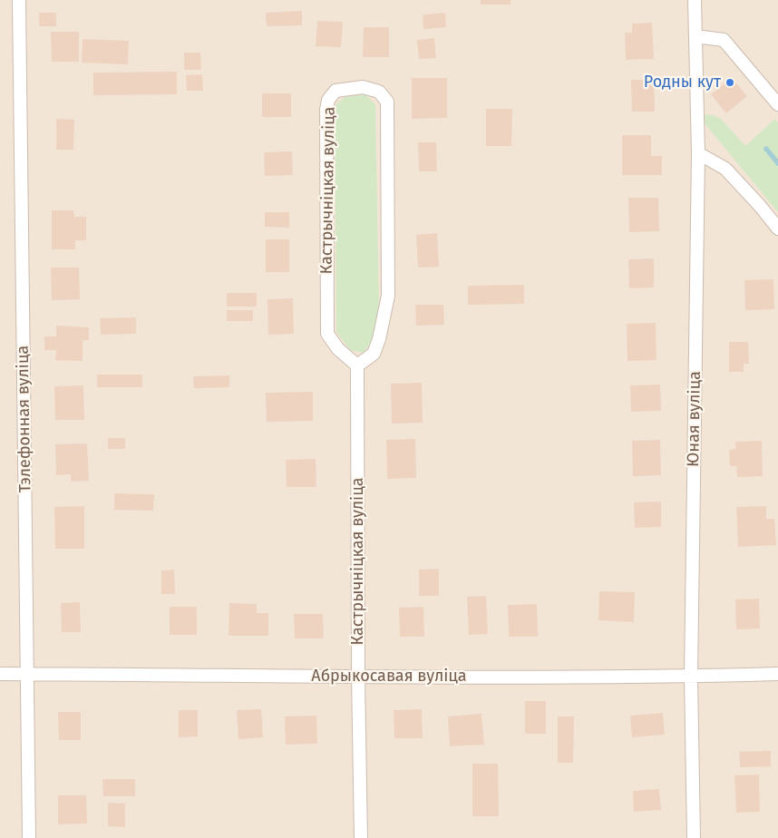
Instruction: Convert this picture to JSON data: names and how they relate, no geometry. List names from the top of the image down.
{
  "streets": {
    "street": [
      "Кастрычніцкая вуліца",
      "Тэлефонная вуліца",
      "Юная вуліца",
      "Абрыкосавая вуліца"
    ]
  },
  "crossings": [
    ["Кастрычніцкая вуліца", "Абрыкосавая вуліца"],
    ["Тэлефонная вуліца", "Абрыкосавая вуліца"],
    ["Юная вуліца", "Абрыкосавая вуліца"]
  ],
  "places": ["Родны кут"]
}
